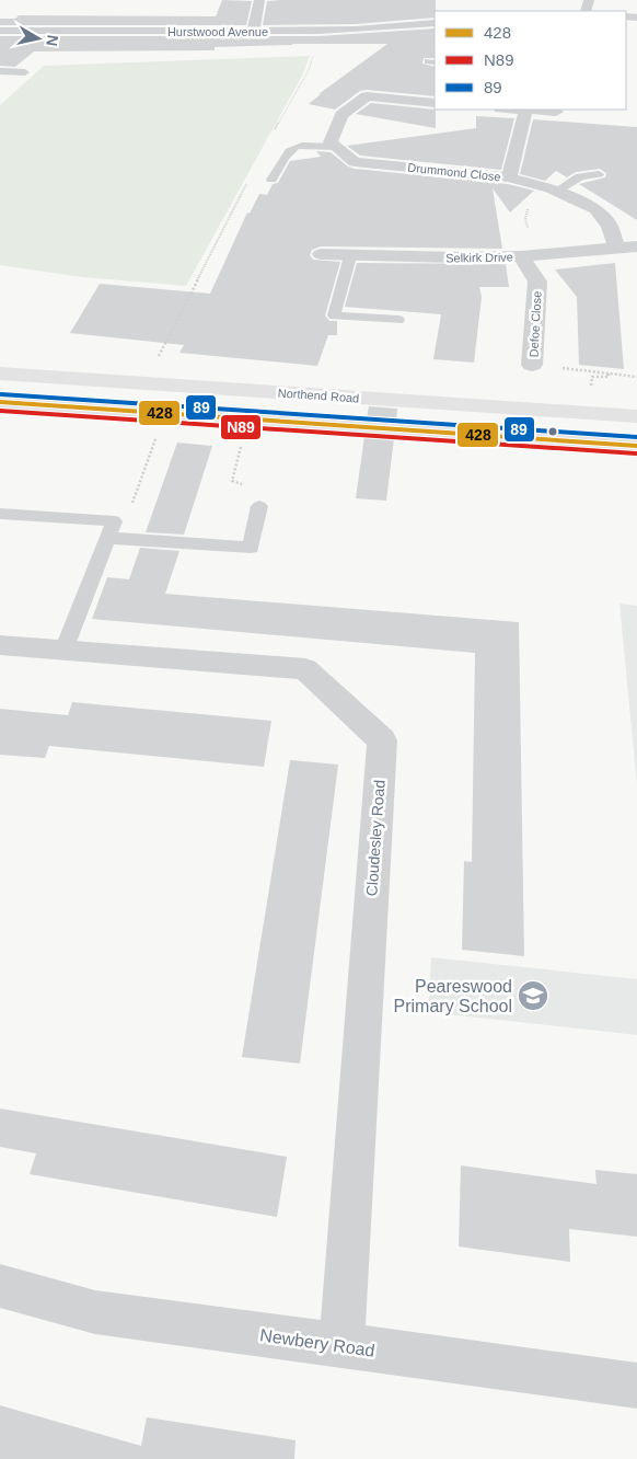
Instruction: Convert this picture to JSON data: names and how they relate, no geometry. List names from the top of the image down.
{
  "streets": {
    "main road": ["Northend Road"],
    "street": [
      "Hurstwood Avenue",
      "Drummond Close",
      "Selkirk Drive",
      "Defoe Close",
      "Cloudesley Road",
      "Newbery Road"
    ]
  },
  "crossings": [
    ["Drummond Close", "Selkirk Drive"],
    ["Selkirk Drive", "Defoe Close"],
    ["Cloudesley Road", "Newbery Road"]
  ],
  "places": {
    "school or university": ["Peareswood Primary School"]
  },
  "lines": ["transit line 89", "transit line 428", "transit line N89"],
  "legend": ["428", "N89", "89"],
  "north": "right"
}
